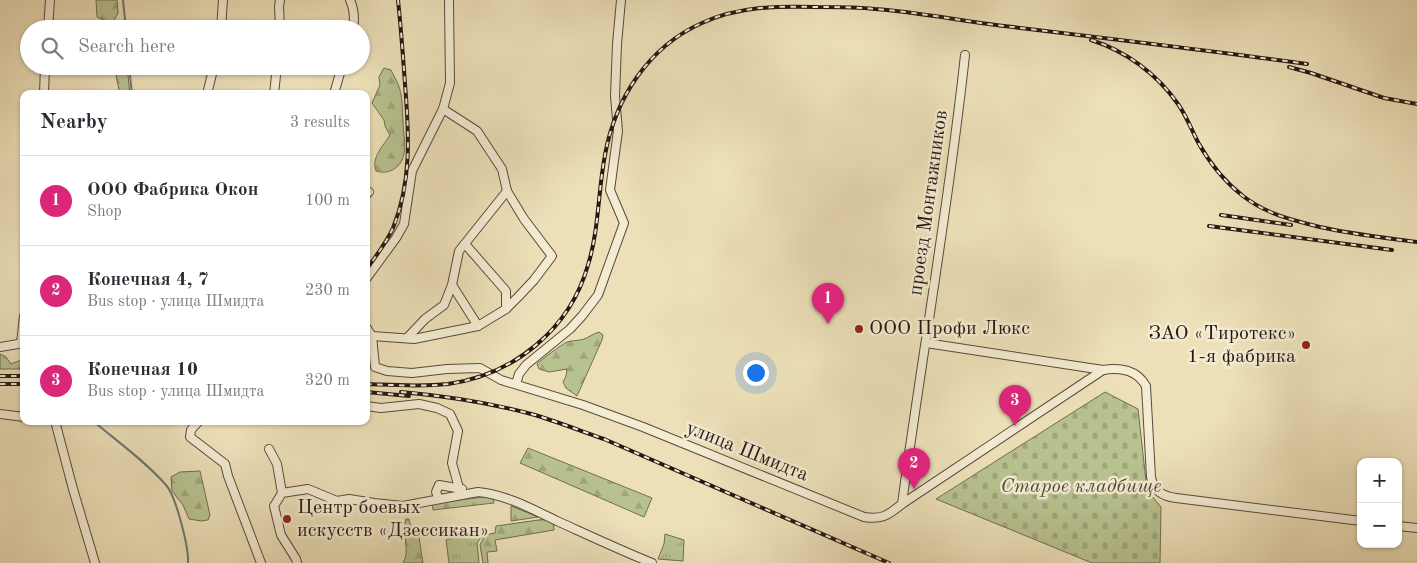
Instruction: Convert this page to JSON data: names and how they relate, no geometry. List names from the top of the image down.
{
  "streets": {
    "street": ["проезд Монтажников", "улица Шмидта"]
  },
  "crossings": [
    ["проезд Монтажников", "улица Шмидта"]
  ],
  "parks": ["Старое кладбище"],
  "places": ["ООО Профи Люкс", "ЗАО «Тиротекс» 1-я фабрика", "Центр боевых искусств «Дзессикан»"],
  "page": {
    "search": "Search here",
    "heading": ["Nearby", "3 results"],
    "list": [
      {
        "mark": "1",
        "name": "ООО Фабрика Окон",
        "note": "Shop",
        "value": "100 m"
      },
      {
        "mark": "2",
        "name": "Конечная 4, 7",
        "note": "Bus stop · улица Шмидта",
        "value": "230 m"
      },
      {
        "mark": "3",
        "name": "Конечная 10",
        "note": "Bus stop · улица Шмидта",
        "value": "320 m"
      }
    ],
    "pins": ["1", "3", "2"],
    "map_buttons": ["+", "−"]
  }
}
